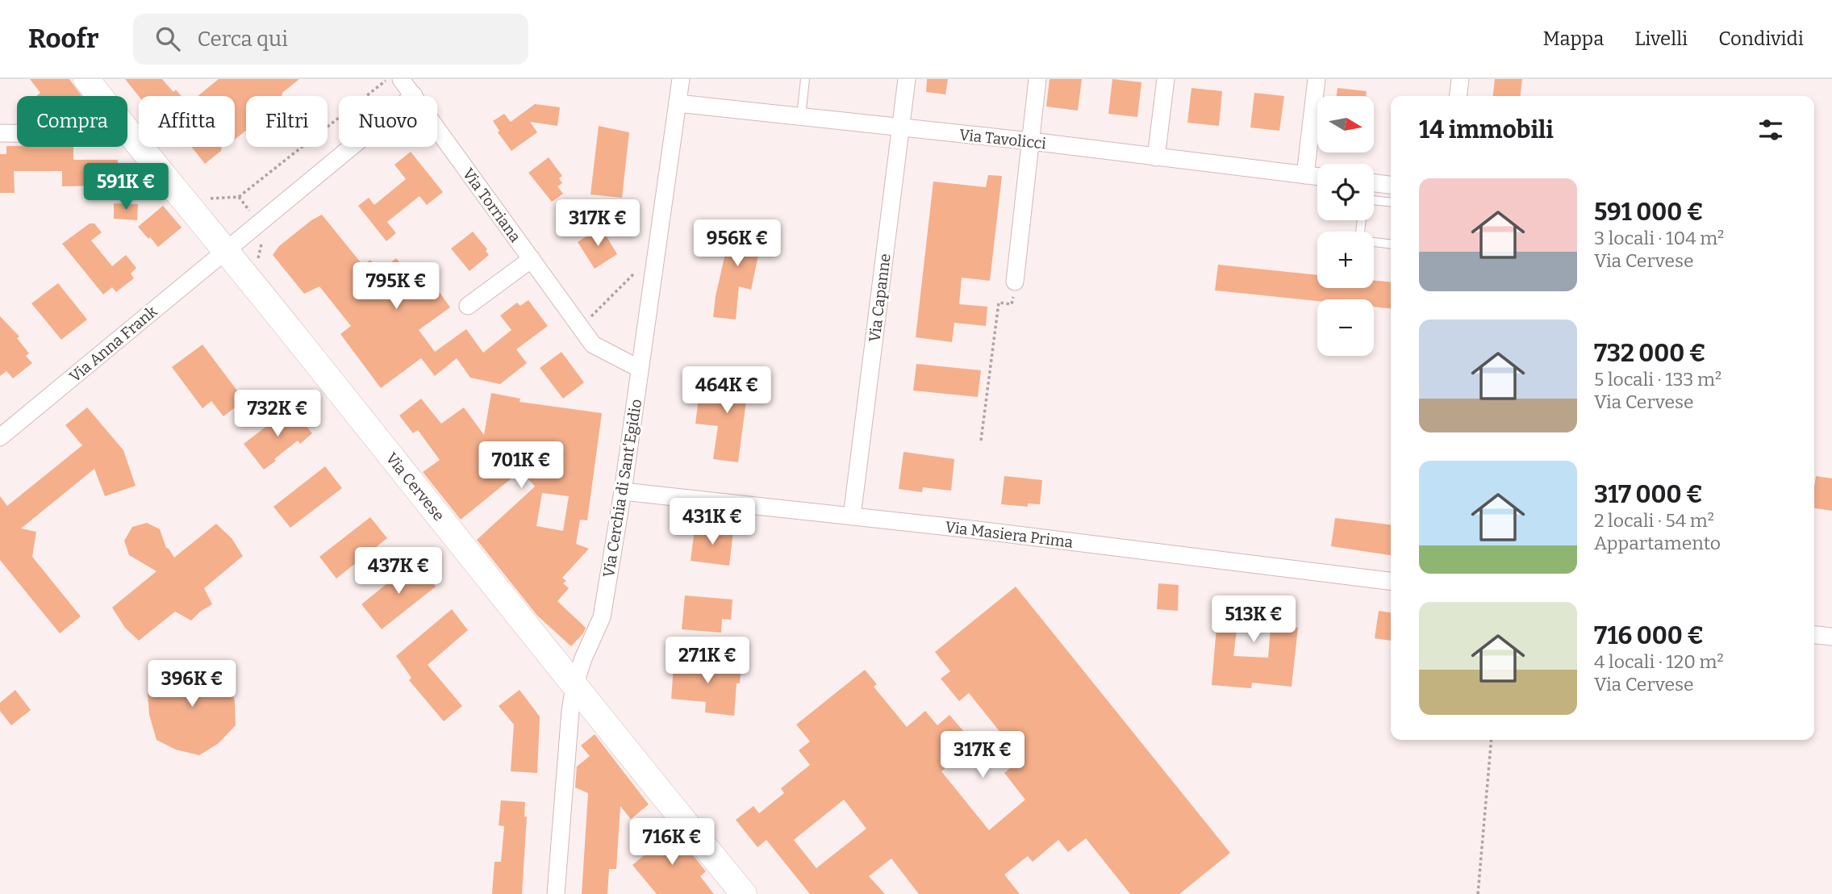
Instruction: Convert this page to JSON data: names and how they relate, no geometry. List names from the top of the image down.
{
  "streets": {
    "main road": ["Via Cervese"],
    "street": [
      "Via Tavolicci",
      "Via Torriana",
      "Via Capanne",
      "Via Anna Frank",
      "Via Cerchia di Sant'Egidio",
      "Via Masiera Prima"
    ]
  },
  "crossings": [
    ["Via Tavolicci", "Via Capanne"],
    ["Via Tavolicci", "Via Cerchia di Sant'Egidio"],
    ["Via Torriana", "Via Anna Frank"],
    ["Via Torriana", "Via Cerchia di Sant'Egidio"],
    ["Via Capanne", "Via Masiera Prima"],
    ["Via Anna Frank", "Via Cervese"],
    ["Via Cervese", "Via Cerchia di Sant'Egidio"],
    ["Via Cerchia di Sant'Egidio", "Via Masiera Prima"]
  ],
  "north": "right",
  "page": {
    "header": "Roofr",
    "search": "Cerca qui",
    "nav": ["Mappa", "Livelli", "Condividi"],
    "map_buttons": ["+", "−"],
    "chip": [
      "Compra",
      "Affitta",
      "Filtri",
      "Nuovo"
    ],
    "heading": "14 immobili",
    "price": [
      "591K €",
      "317K €",
      "956K €",
      "795K €",
      "464K €",
      "732K €",
      "701K €",
      "431K €",
      "437K €",
      "513K €",
      "271K €",
      "396K €",
      "317K €",
      "716K €"
    ],
    "list": [
      {
        "name": "591 000 €",
        "note": "3 locali · 104 m² · Via Cervese"
      },
      {
        "name": "732 000 €",
        "note": "5 locali · 133 m² · Via Cervese"
      },
      {
        "name": "317 000 €",
        "note": "2 locali · 54 m² · Appartamento"
      },
      {
        "name": "716 000 €",
        "note": "4 locali · 120 m² · Via Cervese"
      }
    ]
  }
}
